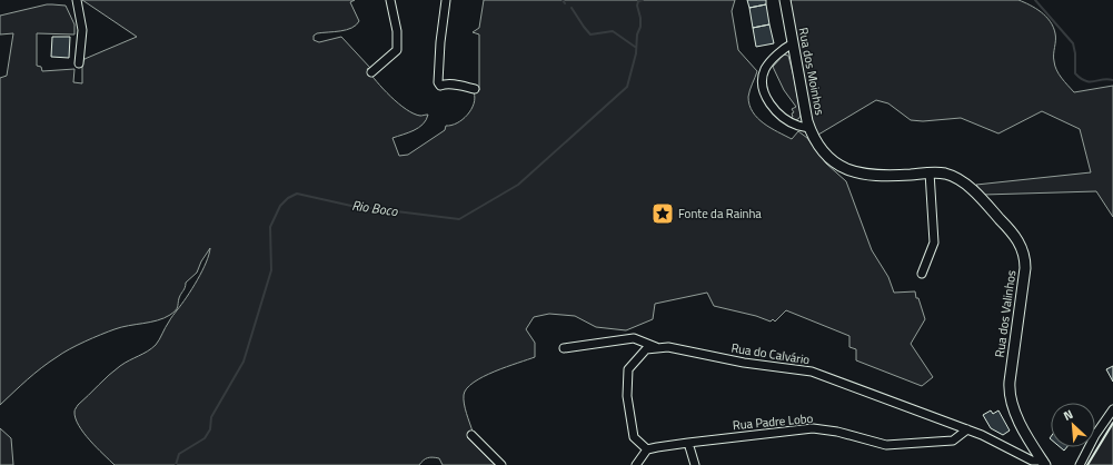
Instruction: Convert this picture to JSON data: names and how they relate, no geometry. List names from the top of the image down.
{
  "streets": {
    "main road": ["Rua dos Moinhos", "Rua dos Valinhos"],
    "street": ["Rua do Calvário", "Rua Padre Lobo"]
  },
  "crossings": [
    ["Rua dos Moinhos", "Rua dos Valinhos"],
    ["Rua dos Valinhos", "Rua do Calvário"],
    ["Rua do Calvário", "Rua Padre Lobo"]
  ],
  "water": ["Rio Boco"],
  "places": {
    "place": ["Fonte da Rainha"]
  },
  "north": "top left"
}
